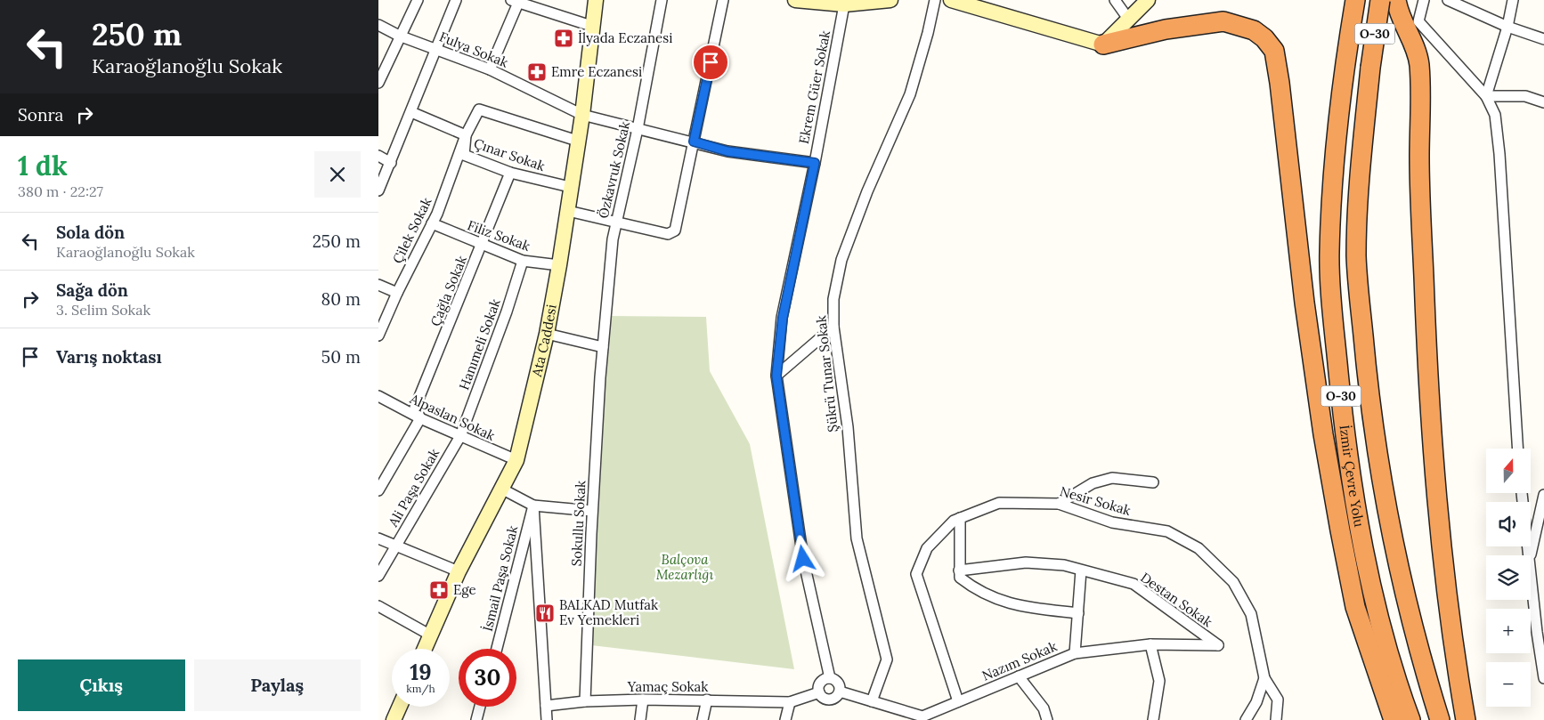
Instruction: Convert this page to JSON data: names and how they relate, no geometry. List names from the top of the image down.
{
  "streets": {
    "highway": ["O-30", "İzmir Çevre Yolu"],
    "main road": ["Ata Caddesi"],
    "street": [
      "Fulya Sokak",
      "Ekrem Güer Sokak",
      "Çınar Sokak",
      "Özkavruk Sokak",
      "Çilek Sokak",
      "Filiz Sokak",
      "Çağla Sokak",
      "Hanımeli Sokak",
      "Şükrü Tunar Sokak",
      "Alpaslan Sokak",
      "Ali Paşa Sokak",
      "Nesir Sokak",
      "Sokullu Sokak",
      "İsmail Paşa Sokak",
      "Destan Sokak",
      "Nazım Sokak",
      "Yamaç Sokak"
    ]
  },
  "crossings": [
    ["Fulya Sokak", "Ekrem Güer Sokak"],
    ["Fulya Sokak", "Özkavruk Sokak"],
    ["Fulya Sokak", "Ata Caddesi"],
    ["Ekrem Güer Sokak", "Nazım Sokak"],
    ["Çınar Sokak", "Çilek Sokak"],
    ["Çınar Sokak", "Çağla Sokak"],
    ["Çınar Sokak", "Ata Caddesi"],
    ["Özkavruk Sokak", "Sokullu Sokak"],
    ["Çilek Sokak", "Filiz Sokak"],
    ["Çilek Sokak", "Ata Caddesi"],
    ["Filiz Sokak", "Çağla Sokak"],
    ["Filiz Sokak", "Ata Caddesi"],
    ["Filiz Sokak", "Hanımeli Sokak"],
    ["Çağla Sokak", "Alpaslan Sokak"],
    ["Ata Caddesi", "Alpaslan Sokak"],
    ["Hanımeli Sokak", "Alpaslan Sokak"],
    ["Hanımeli Sokak", "Ali Paşa Sokak"],
    ["Şükrü Tunar Sokak", "Nazım Sokak"],
    ["Alpaslan Sokak", "Ali Paşa Sokak"],
    ["Nesir Sokak", "Nazım Sokak"],
    ["Sokullu Sokak", "Yamaç Sokak"],
    ["Destan Sokak", "Nazım Sokak"]
  ],
  "parks": ["Balçova Mezarlığı"],
  "places": {
    "pharmacy": ["İlyada Eczanesi", "Emre Eczanesi", "Ege"],
    "restaurant": ["BALKAD Mutfak Ev Yemekleri"]
  },
  "north": "top",
  "page": {
    "turn": ["250 m", "Karaoğlanoğlu Sokak"],
    "then": "Sonra",
    "heading": ["1 dk", "380 m · 22:27"],
    "list": [
      {
        "name": "Sola dön",
        "note": "Karaoğlanoğlu Sokak",
        "value": "250 m"
      },
      {
        "name": "Sağa dön",
        "note": "3. Selim Sokak",
        "value": "80 m"
      },
      {
        "name": "Varış noktası",
        "value": "50 m"
      }
    ],
    "map_buttons": ["+", "−"],
    "speed": "19 km/h",
    "limit": "30",
    "buttons": ["Çıkış", "Paylaş"]
  }
}
